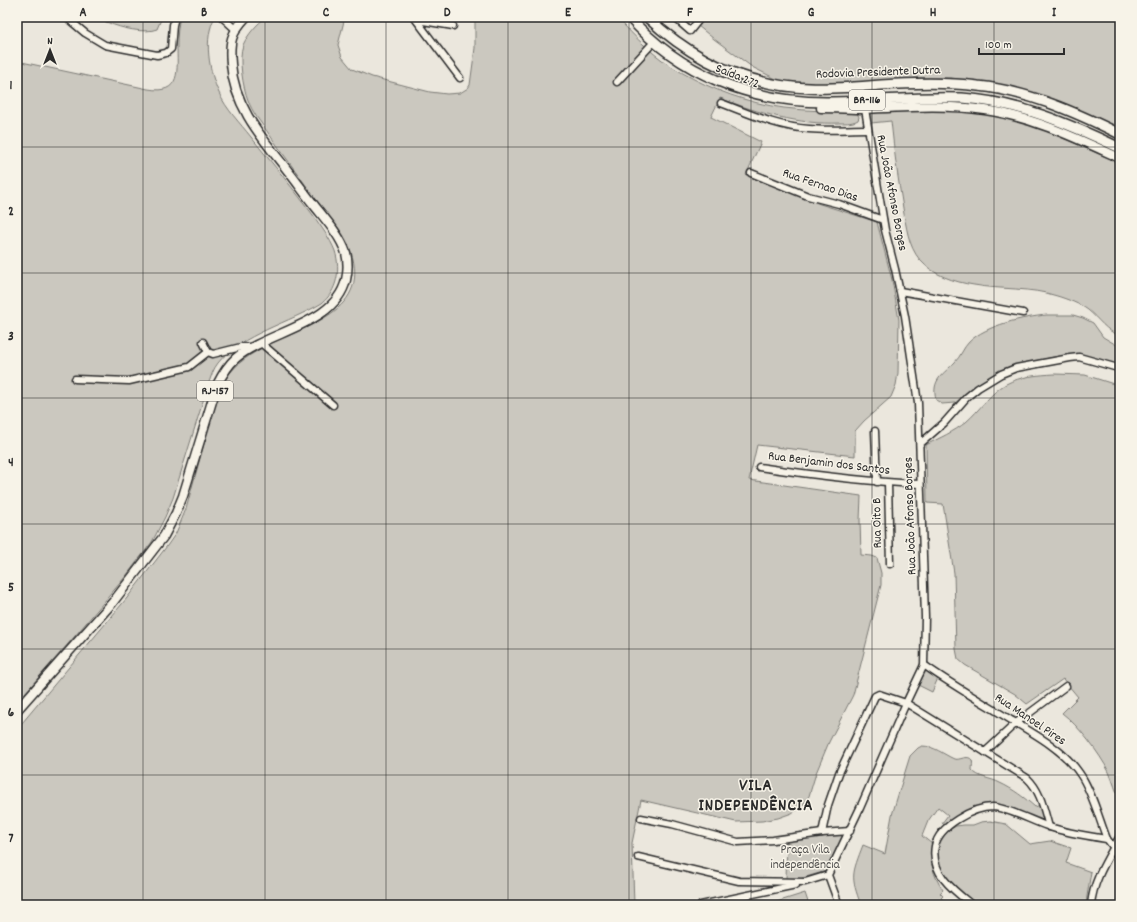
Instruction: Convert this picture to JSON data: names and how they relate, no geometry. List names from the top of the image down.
{
  "streets": {
    "highway": ["Rodovia Presidente Dutra", "Saída 272", "BR-116"],
    "main road": ["RJ-157"],
    "street": [
      "Rua Fernao Dias",
      "Rua João Afonso Borges",
      "Rua Benjamin dos Santos",
      "Rua Oito B",
      "Rua Manoel Pires"
    ]
  },
  "crossings": [
    ["Rua Fernao Dias", "Rua João Afonso Borges"],
    ["Rua João Afonso Borges", "Rua Benjamin dos Santos"],
    ["Rua João Afonso Borges", "Rua Manoel Pires"],
    ["Rua Benjamin dos Santos", "Rua Oito B"]
  ],
  "districts": ["VILA INDEPENDÊNCIA"],
  "parks": ["Praça Vila independência"],
  "scale_bar": "100 m",
  "north": "top",
  "grid": {
    "columns": [
      "A",
      "B",
      "C",
      "D",
      "E",
      "F",
      "G",
      "H",
      "I"
    ],
    "rows": [
      "1",
      "2",
      "3",
      "4",
      "5",
      "6",
      "7"
    ]
  }
}
